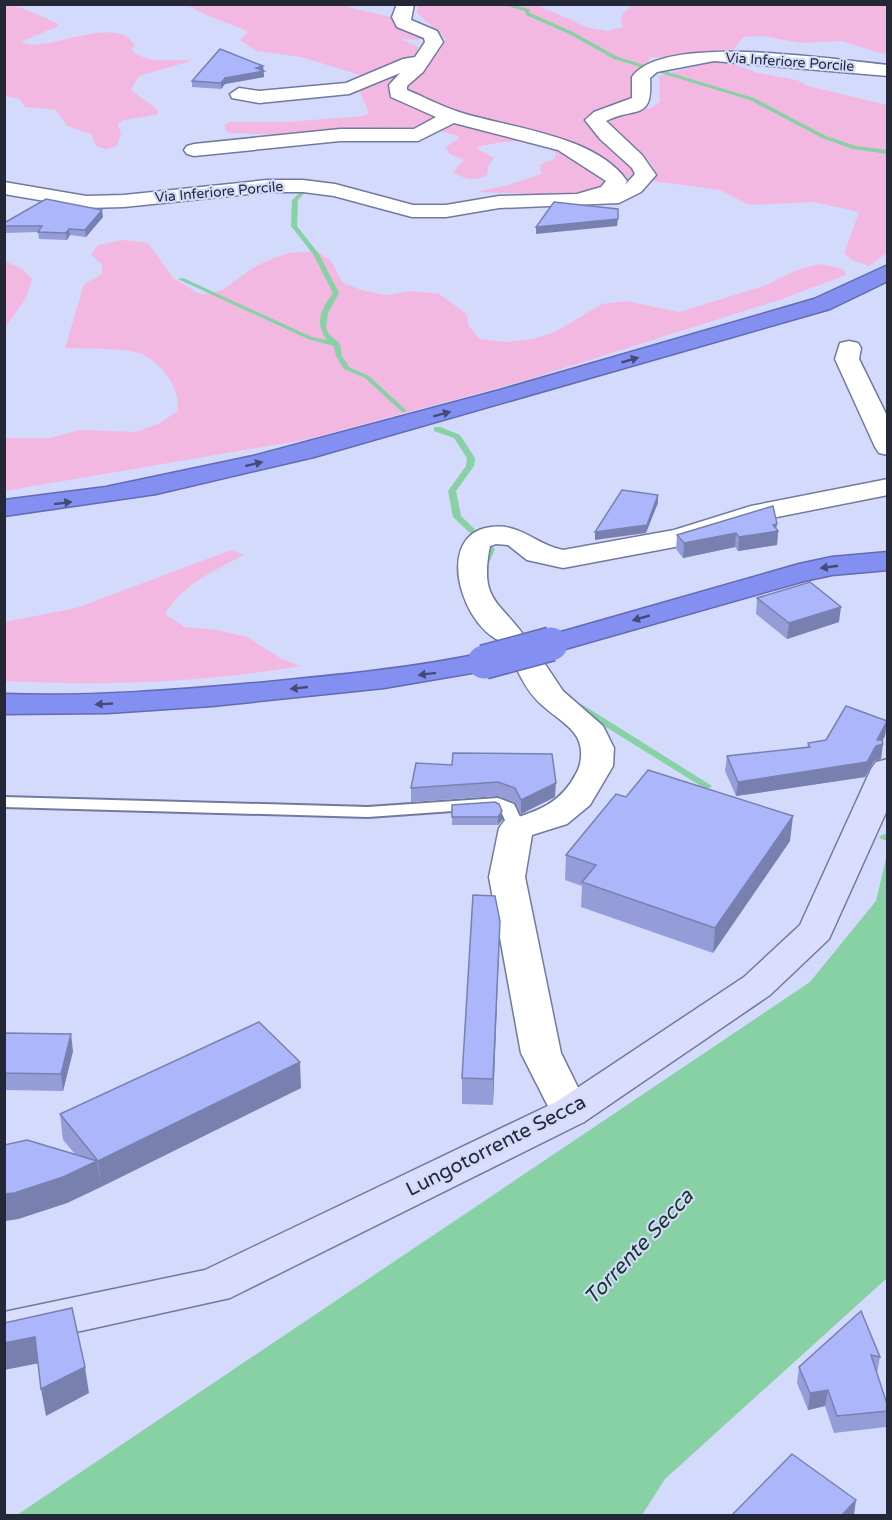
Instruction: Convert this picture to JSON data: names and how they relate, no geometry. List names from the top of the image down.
{
  "streets": {
    "main road": ["Lungotorrente Secca"],
    "street": ["Via Inferiore Porcile"]
  },
  "water": ["Torrente Secca"]
}
